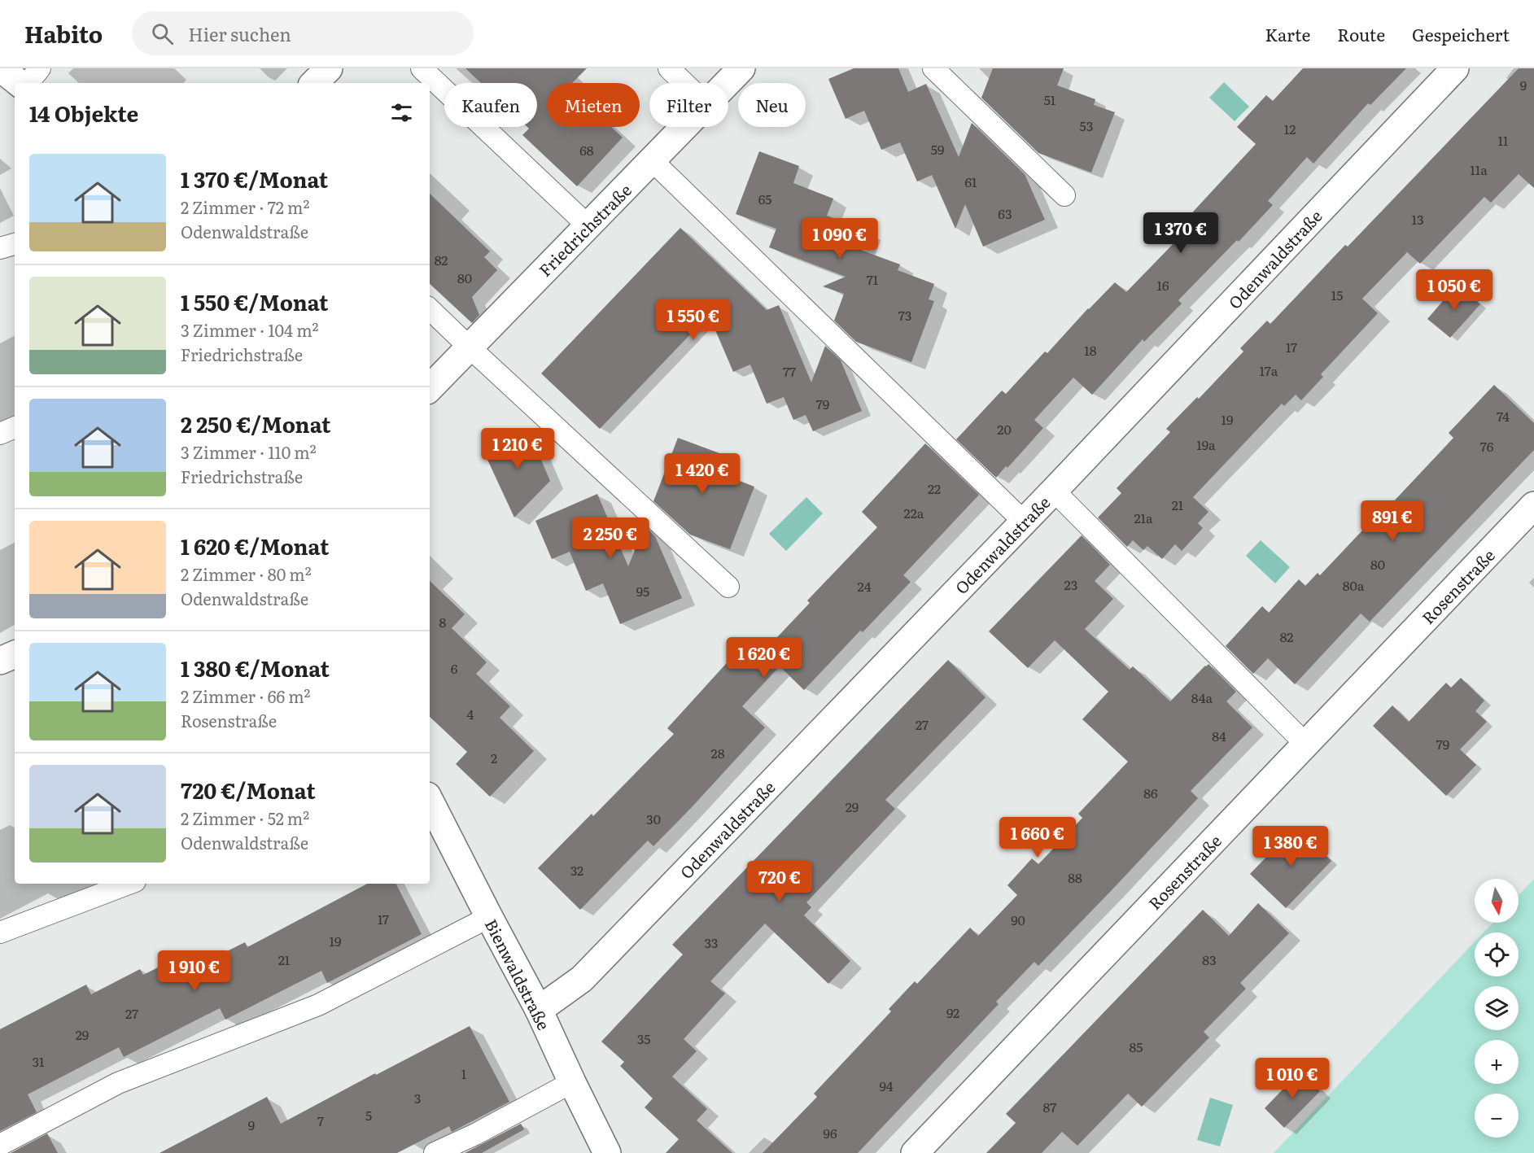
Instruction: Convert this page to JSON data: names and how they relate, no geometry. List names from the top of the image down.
{
  "streets": {
    "street": [
      "Friedrichstraße",
      "Odenwaldstraße",
      "Rosenstraße",
      "Bienwaldstraße"
    ]
  },
  "crossings": [
    ["Odenwaldstraße", "Bienwaldstraße"]
  ],
  "house_numbers": [
    "9",
    "51",
    "53",
    "12",
    "11",
    "59",
    "68",
    "11a",
    "61",
    "65",
    "63",
    "13",
    "82",
    "80",
    "71",
    "16",
    "15",
    "73",
    "17",
    "18",
    "17a",
    "77",
    "79",
    "74",
    "19",
    "20",
    "19a",
    "76",
    "22",
    "21",
    "22a",
    "21a",
    "80",
    "23",
    "80a",
    "24",
    "95",
    "8",
    "82",
    "6",
    "84a",
    "4",
    "27",
    "84",
    "79",
    "28",
    "2",
    "86",
    "29",
    "30",
    "32",
    "88",
    "17",
    "90",
    "19",
    "33",
    "21",
    "83",
    "92",
    "27",
    "29",
    "35",
    "85",
    "31",
    "1",
    "94",
    "3",
    "87",
    "5",
    "7",
    "9",
    "96"
  ],
  "north": "bottom",
  "page": {
    "header": "Habito",
    "search": "Hier suchen",
    "nav": ["Karte", "Route", "Gespeichert"],
    "chip": [
      "Kaufen",
      "Mieten",
      "Filter",
      "Neu"
    ],
    "heading": "14 Objekte",
    "list": [
      {
        "name": "1 370 €/Monat",
        "note": "2 Zimmer · 72 m² · Odenwaldstraße"
      },
      {
        "name": "1 550 €/Monat",
        "note": "3 Zimmer · 104 m² · Friedrichstraße"
      },
      {
        "name": "2 250 €/Monat",
        "note": "3 Zimmer · 110 m² · Friedrichstraße"
      },
      {
        "name": "1 620 €/Monat",
        "note": "2 Zimmer · 80 m² · Odenwaldstraße"
      },
      {
        "name": "1 380 €/Monat",
        "note": "2 Zimmer · 66 m² · Rosenstraße"
      },
      {
        "name": "720 €/Monat",
        "note": "2 Zimmer · 52 m² · Odenwaldstraße"
      }
    ],
    "price": [
      "1 370 €",
      "1 090 €",
      "1 050 €",
      "1 550 €",
      "1 210 €",
      "1 420 €",
      "891 €",
      "2 250 €",
      "1 620 €",
      "1 660 €",
      "1 380 €",
      "720 €",
      "1 910 €",
      "1 010 €"
    ],
    "map_buttons": ["+", "−"]
  }
}
